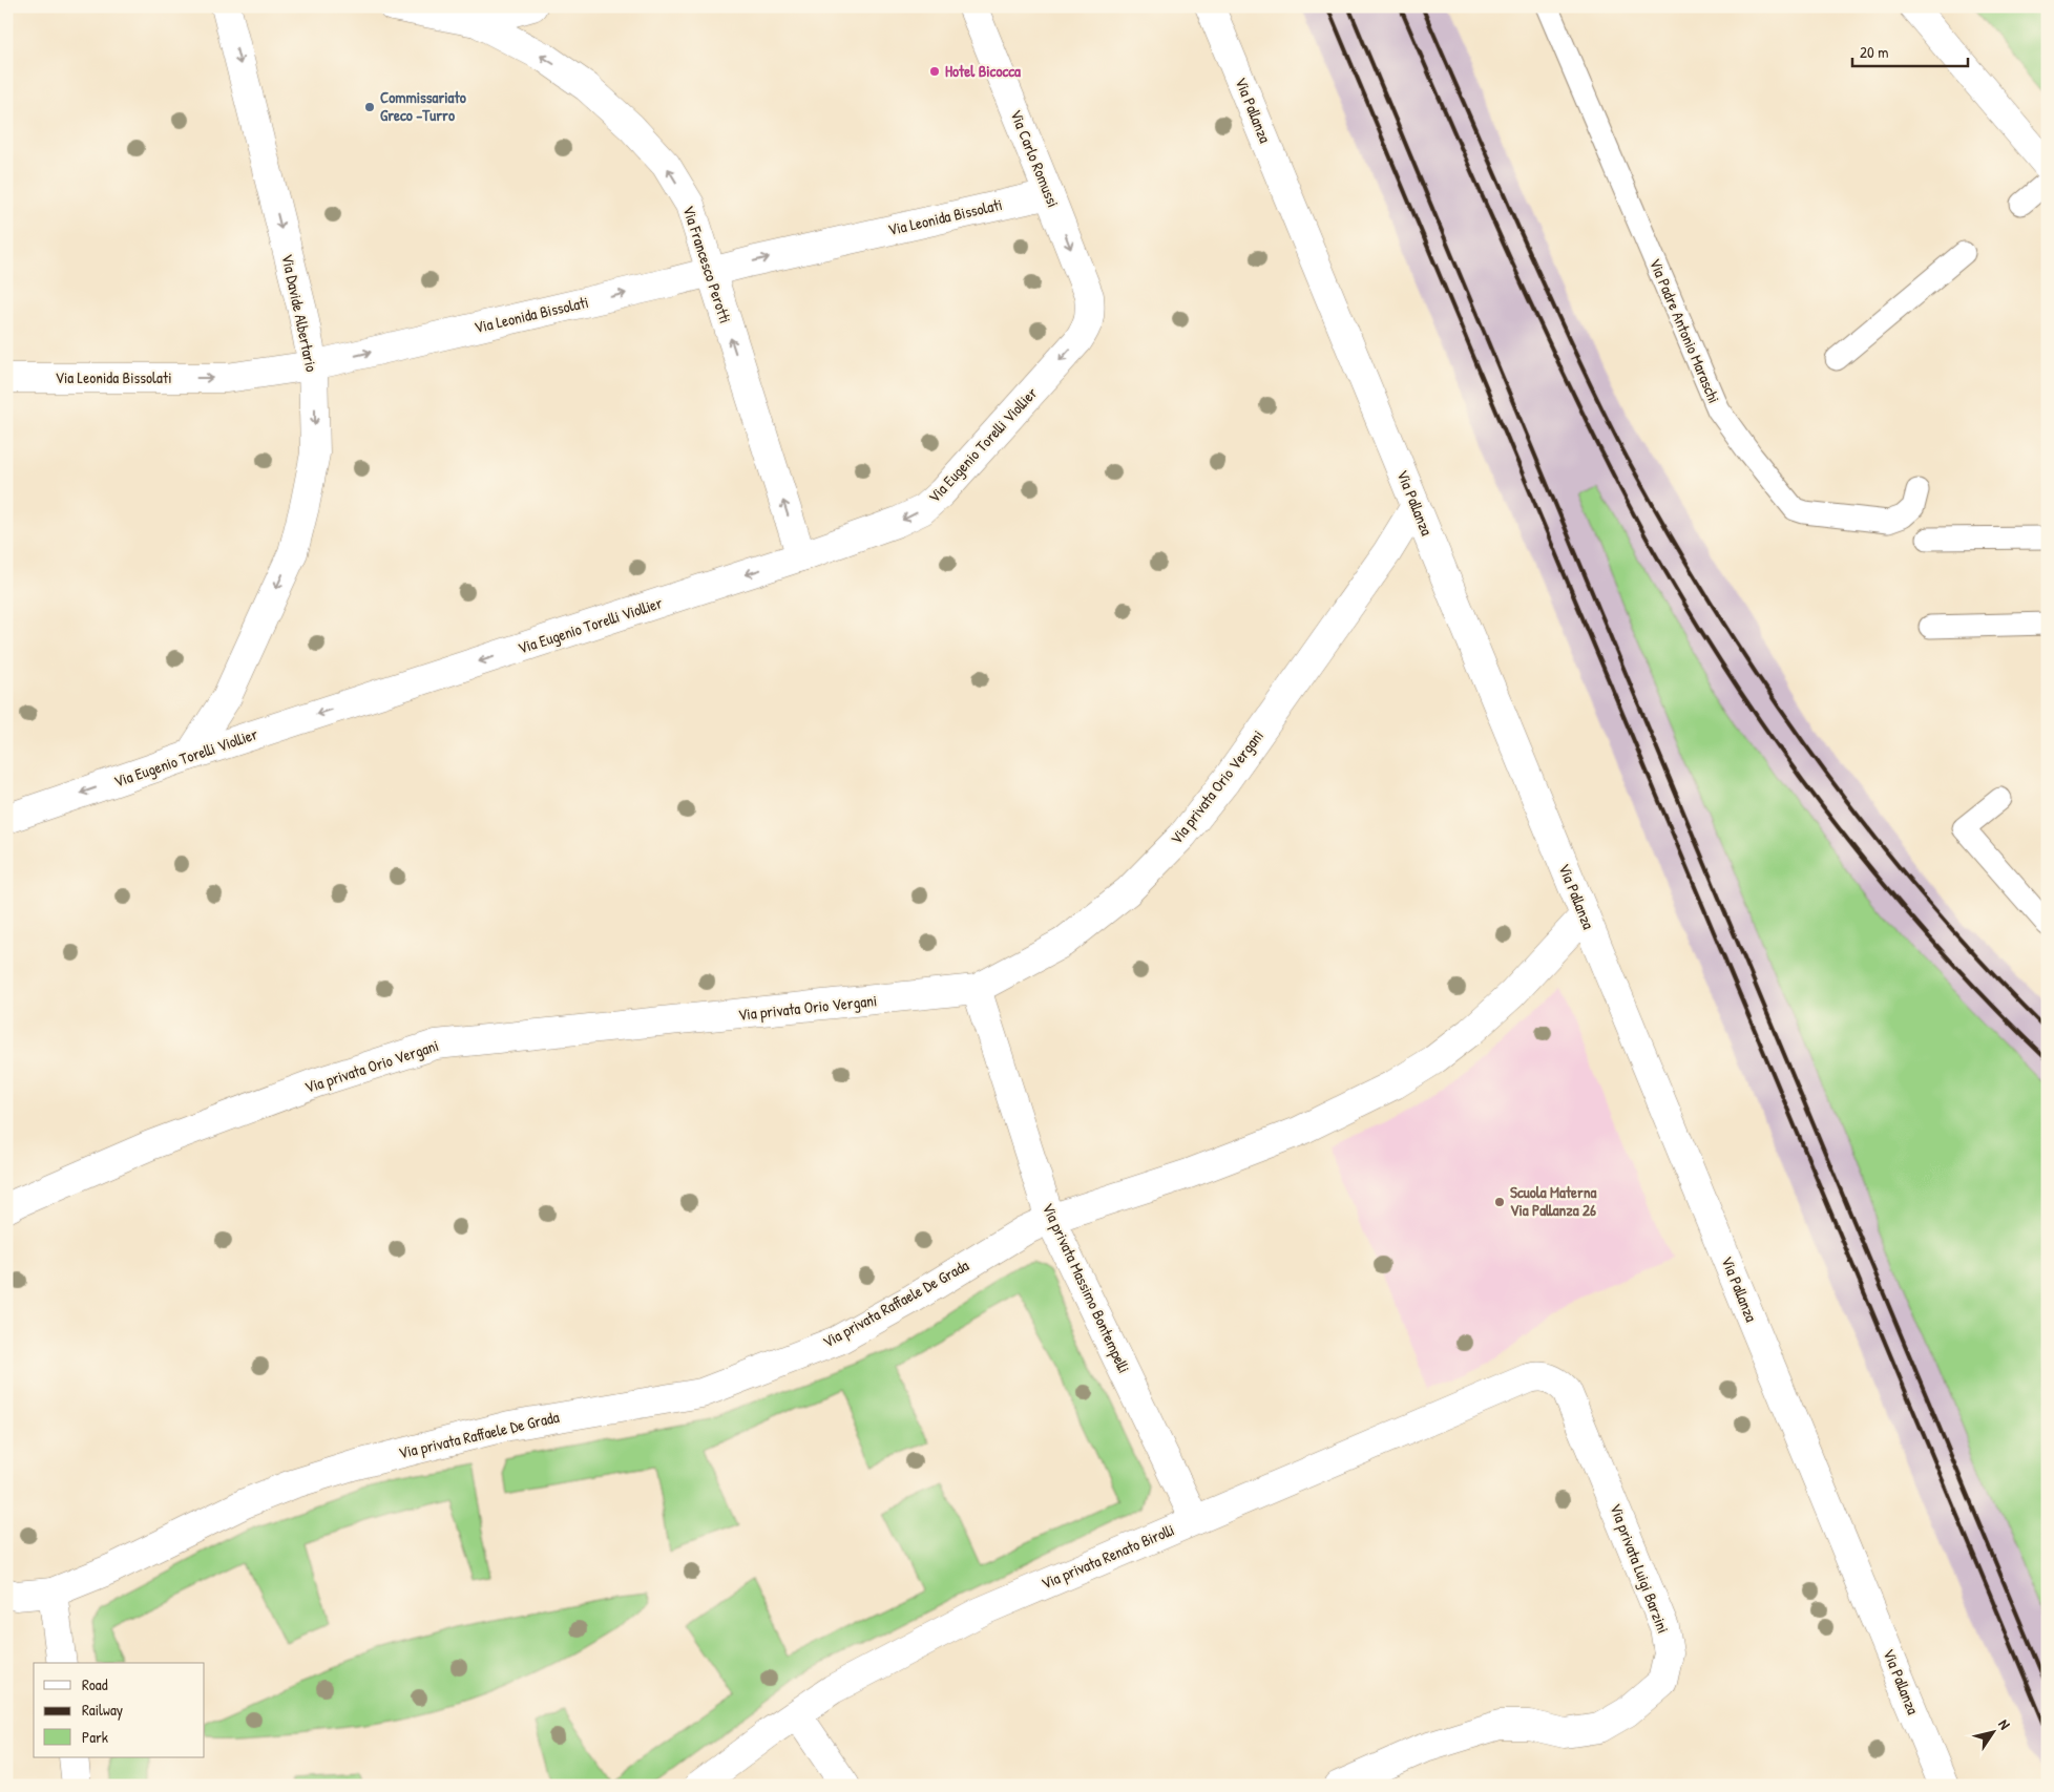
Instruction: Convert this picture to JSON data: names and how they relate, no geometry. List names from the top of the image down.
{
  "streets": {
    "street": [
      "Via Pallanza",
      "Via Carlo Romussi",
      "Via Leonida Bissolati",
      "Via Francesco Perotti",
      "Via Davide Albertario",
      "Via Eugenio Torelli Viollier",
      "Via privata Orio Vergani",
      "Via privata Massimo Bontempelli",
      "Via privata Raffaele De Grada",
      "Via privata Renato Birolli",
      "Via privata Luigi Barzini"
    ],
    "lane": ["Via Padre Antonio Maraschi"]
  },
  "crossings": [
    ["Via Pallanza", "Via privata Orio Vergani"],
    ["Via Pallanza", "Via privata Raffaele De Grada"],
    ["Via Carlo Romussi", "Via Leonida Bissolati"],
    ["Via Carlo Romussi", "Via Eugenio Torelli Viollier"],
    ["Via Leonida Bissolati", "Via Francesco Perotti"],
    ["Via Leonida Bissolati", "Via Davide Albertario"],
    ["Via Francesco Perotti", "Via Eugenio Torelli Viollier"],
    ["Via Davide Albertario", "Via Eugenio Torelli Viollier"],
    ["Via privata Orio Vergani", "Via privata Massimo Bontempelli"],
    ["Via privata Massimo Bontempelli", "Via privata Raffaele De Grada"],
    ["Via privata Massimo Bontempelli", "Via privata Renato Birolli"],
    ["Via privata Renato Birolli", "Via privata Luigi Barzini"]
  ],
  "one_way": [
    "Via Carlo Romussi",
    "Via Leonida Bissolati",
    "Via Francesco Perotti",
    "Via Davide Albertario",
    "Via Eugenio Torelli Viollier"
  ],
  "places": ["Hotel Bicocca", "Commissariato Greco -Turro", "Scuola Materna Via Pallanza 26"],
  "legend": ["Road", "Railway", "Park"],
  "scale_bar": "20 m",
  "north": "top right"
}
